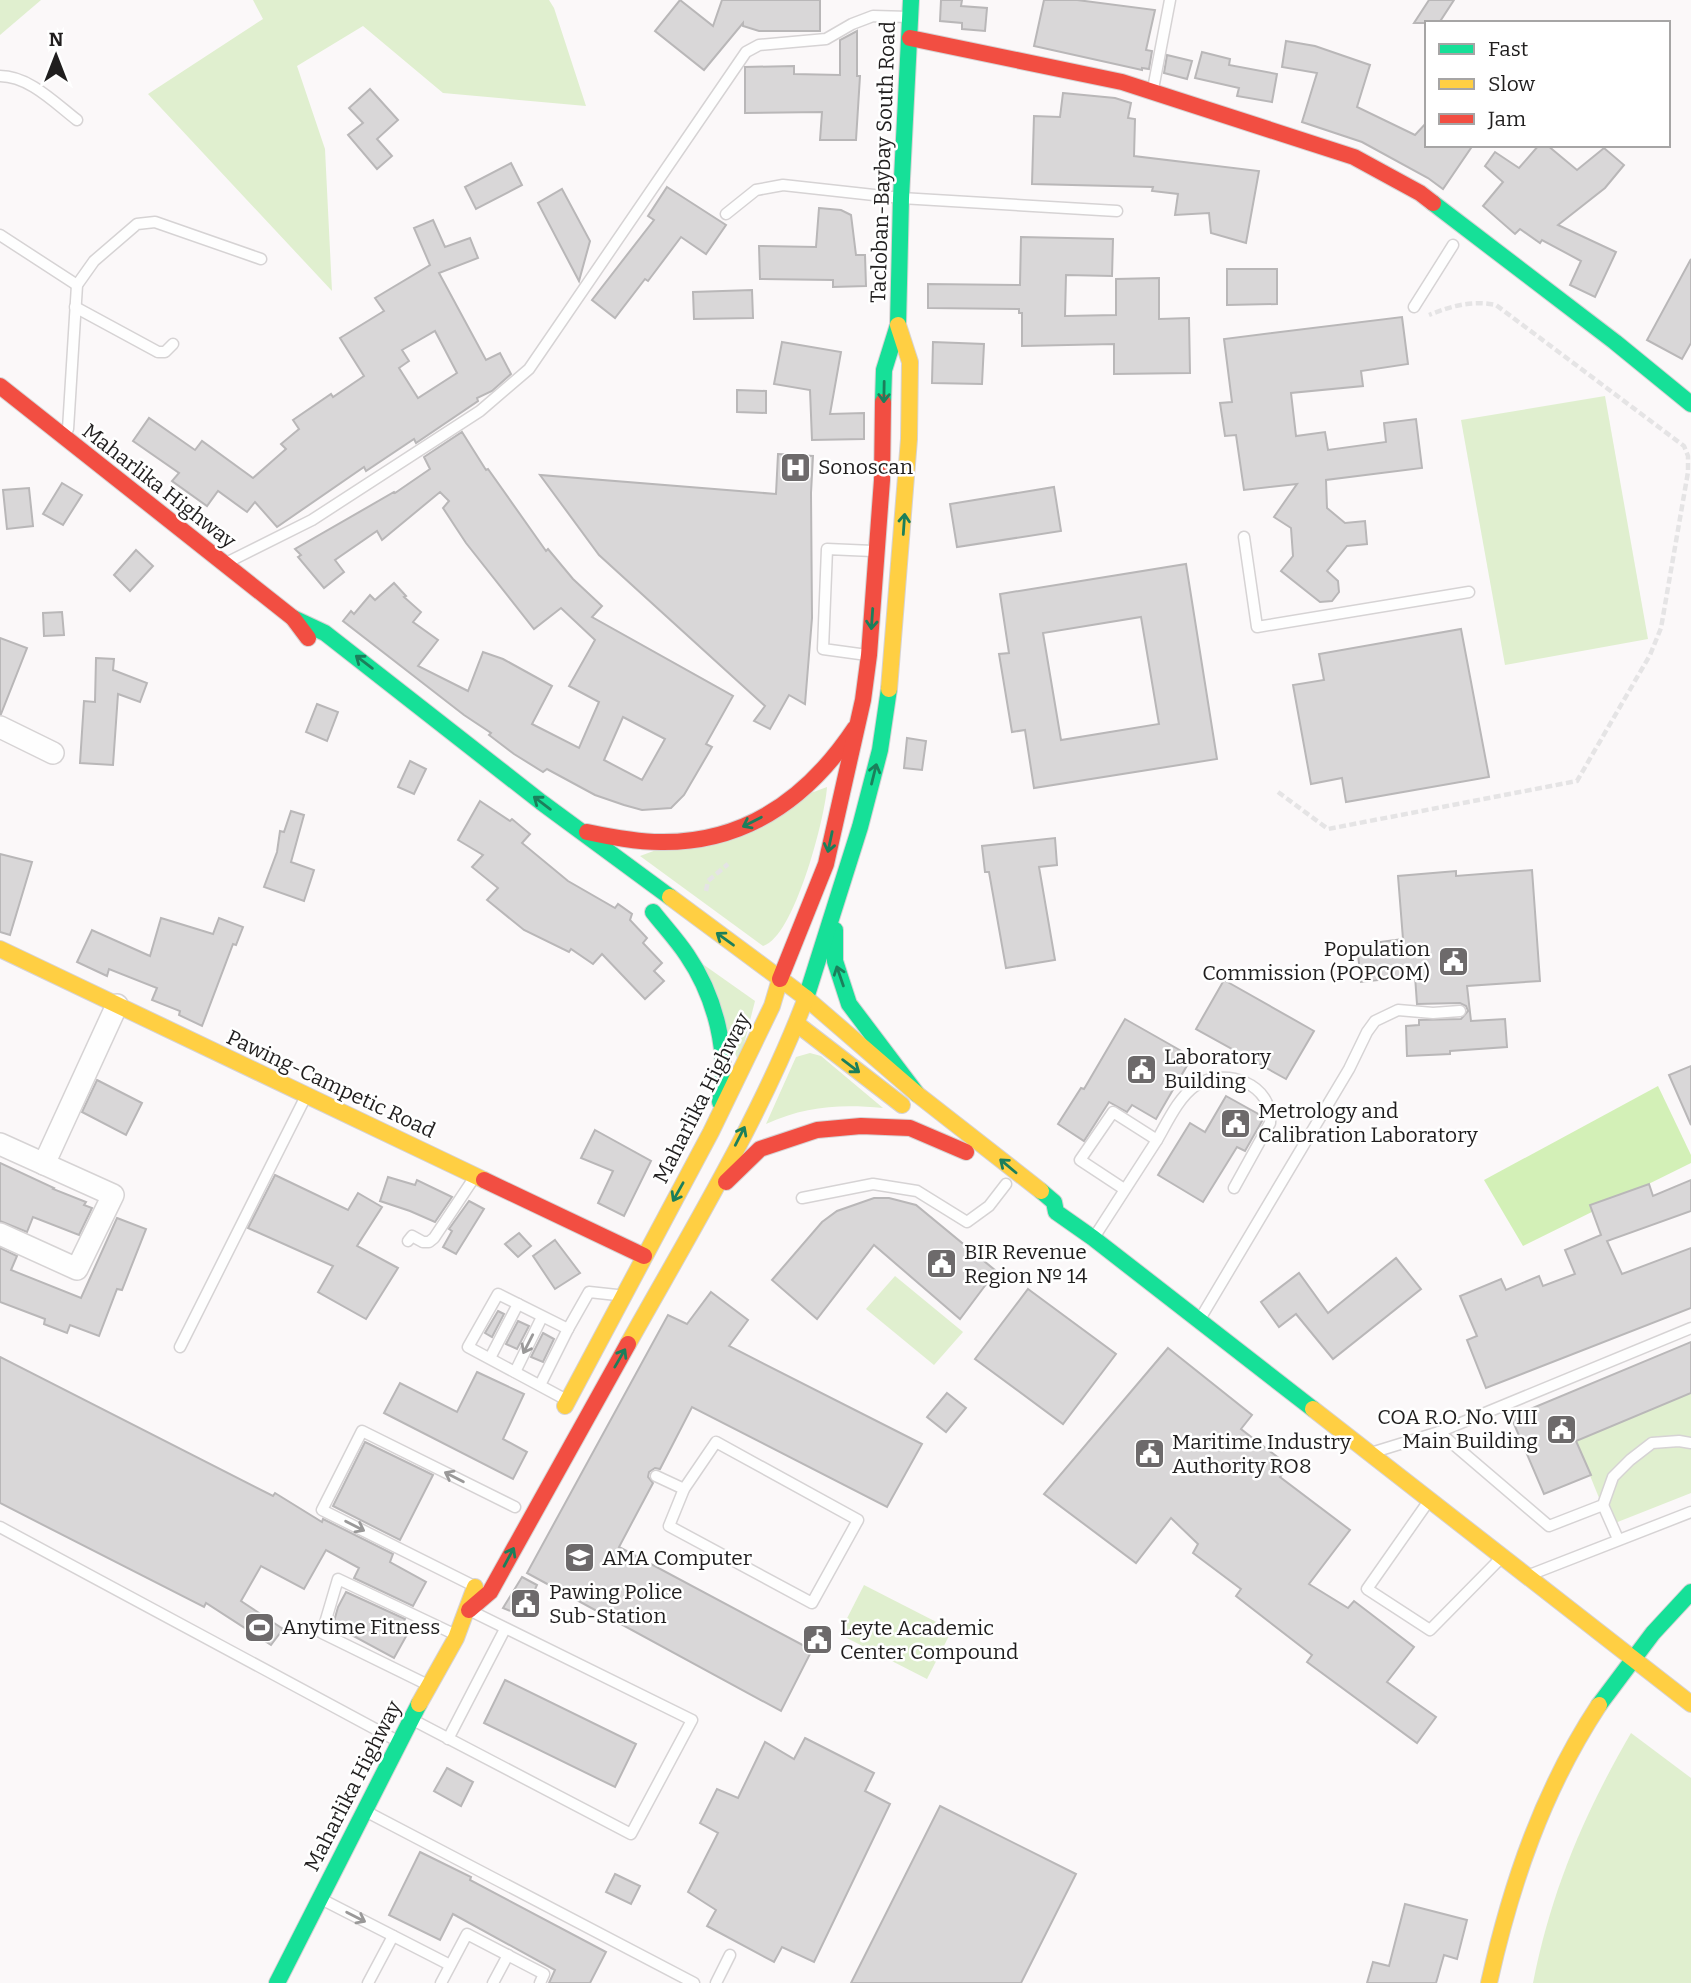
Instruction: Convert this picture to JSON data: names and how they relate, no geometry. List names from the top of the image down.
{
  "streets": {
    "main road": ["Tacloban-Baybay South Road", "Maharlika Highway", "Pawing-Campetic Road"]
  },
  "crossings": [
    ["Tacloban-Baybay South Road", "Maharlika Highway"],
    ["Maharlika Highway", "Pawing-Campetic Road"]
  ],
  "places": {
    "hospital": ["Sonoscan"],
    "public building": [
      "Population Commission (POPCOM)",
      "Laboratory Building",
      "Metrology and Calibration Laboratory",
      "BIR Revenue Region № 14",
      "COA R.O. No. VIII Main Building",
      "Maritime Industry Authority RO8",
      "Pawing Police Sub-Station",
      "Leyte Academic Center Compound"
    ],
    "school or university": ["AMA Computer"],
    "sports": ["Anytime Fitness"]
  },
  "legend": ["Fast", "Slow", "Jam"],
  "north": "top"
}
